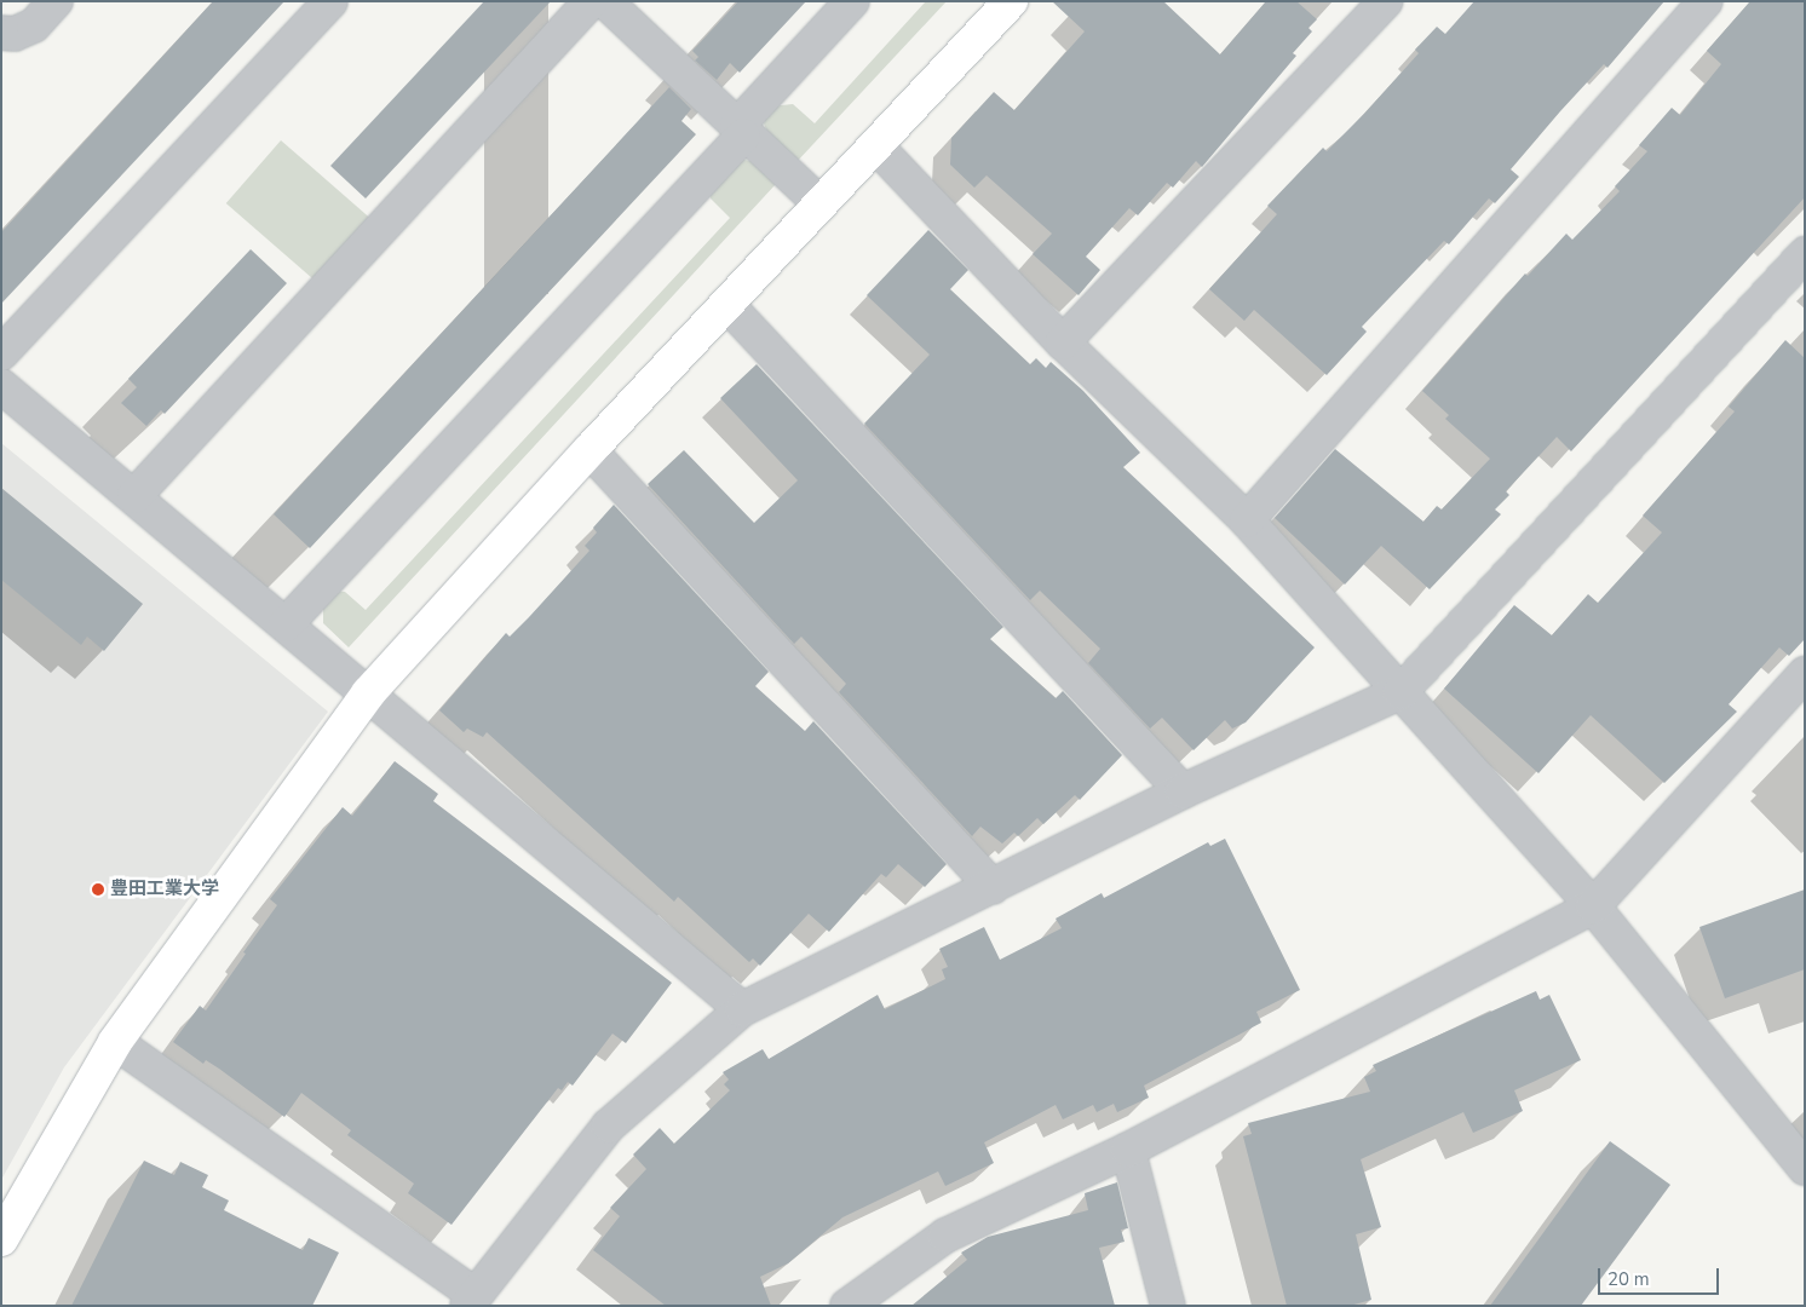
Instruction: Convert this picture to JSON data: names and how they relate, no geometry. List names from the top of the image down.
{
  "places": ["豊田工業大学"],
  "scale_bar": "20 m"
}
